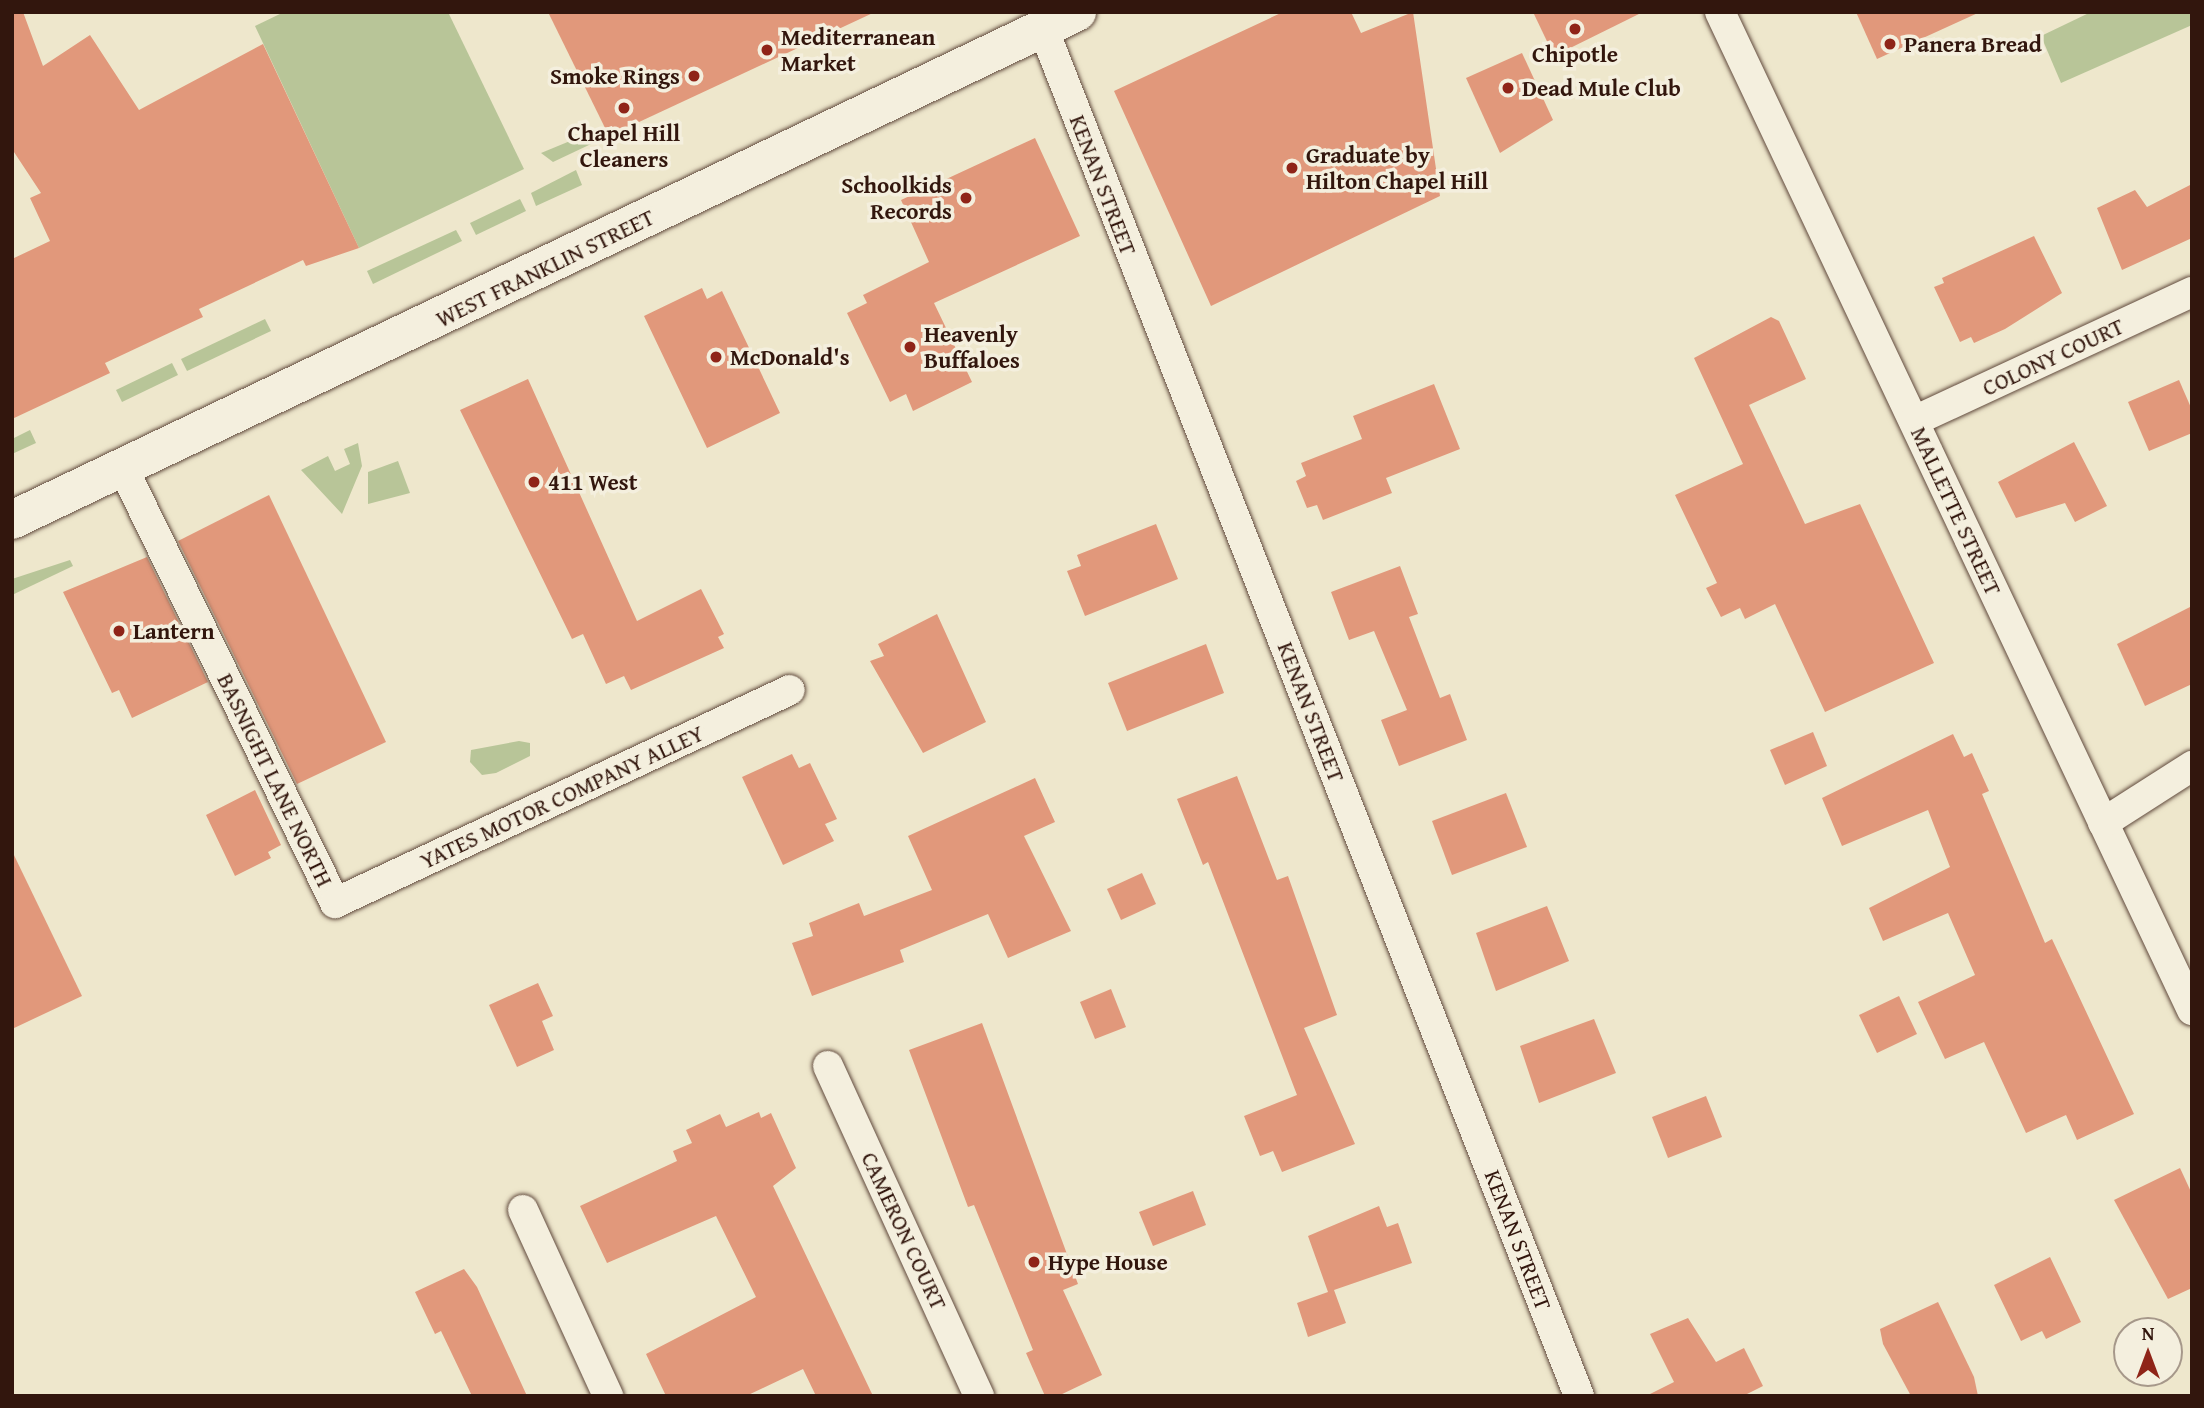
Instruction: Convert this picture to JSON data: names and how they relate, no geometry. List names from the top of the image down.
{
  "streets": {
    "main road": ["WEST FRANKLIN STREET"],
    "street": [
      "KENAN STREET",
      "COLONY COURT",
      "MALLETTE STREET",
      "BASNIGHT LANE NORTH",
      "YATES MOTOR COMPANY ALLEY",
      "CAMERON COURT"
    ]
  },
  "crossings": [
    ["KENAN STREET", "WEST FRANKLIN STREET"],
    ["WEST FRANKLIN STREET", "BASNIGHT LANE NORTH"],
    ["COLONY COURT", "MALLETTE STREET"],
    ["BASNIGHT LANE NORTH", "YATES MOTOR COMPANY ALLEY"]
  ],
  "places": [
    "Chipotle",
    "Panera Bread",
    "Mediterranean Market",
    "Smoke Rings",
    "Dead Mule Club",
    "Chapel Hill Cleaners",
    "Graduate by Hilton Chapel Hill",
    "Schoolkids Records",
    "Heavenly Buffaloes",
    "McDonald's",
    "411 West",
    "Lantern",
    "Hype House"
  ],
  "north": "top"
}
